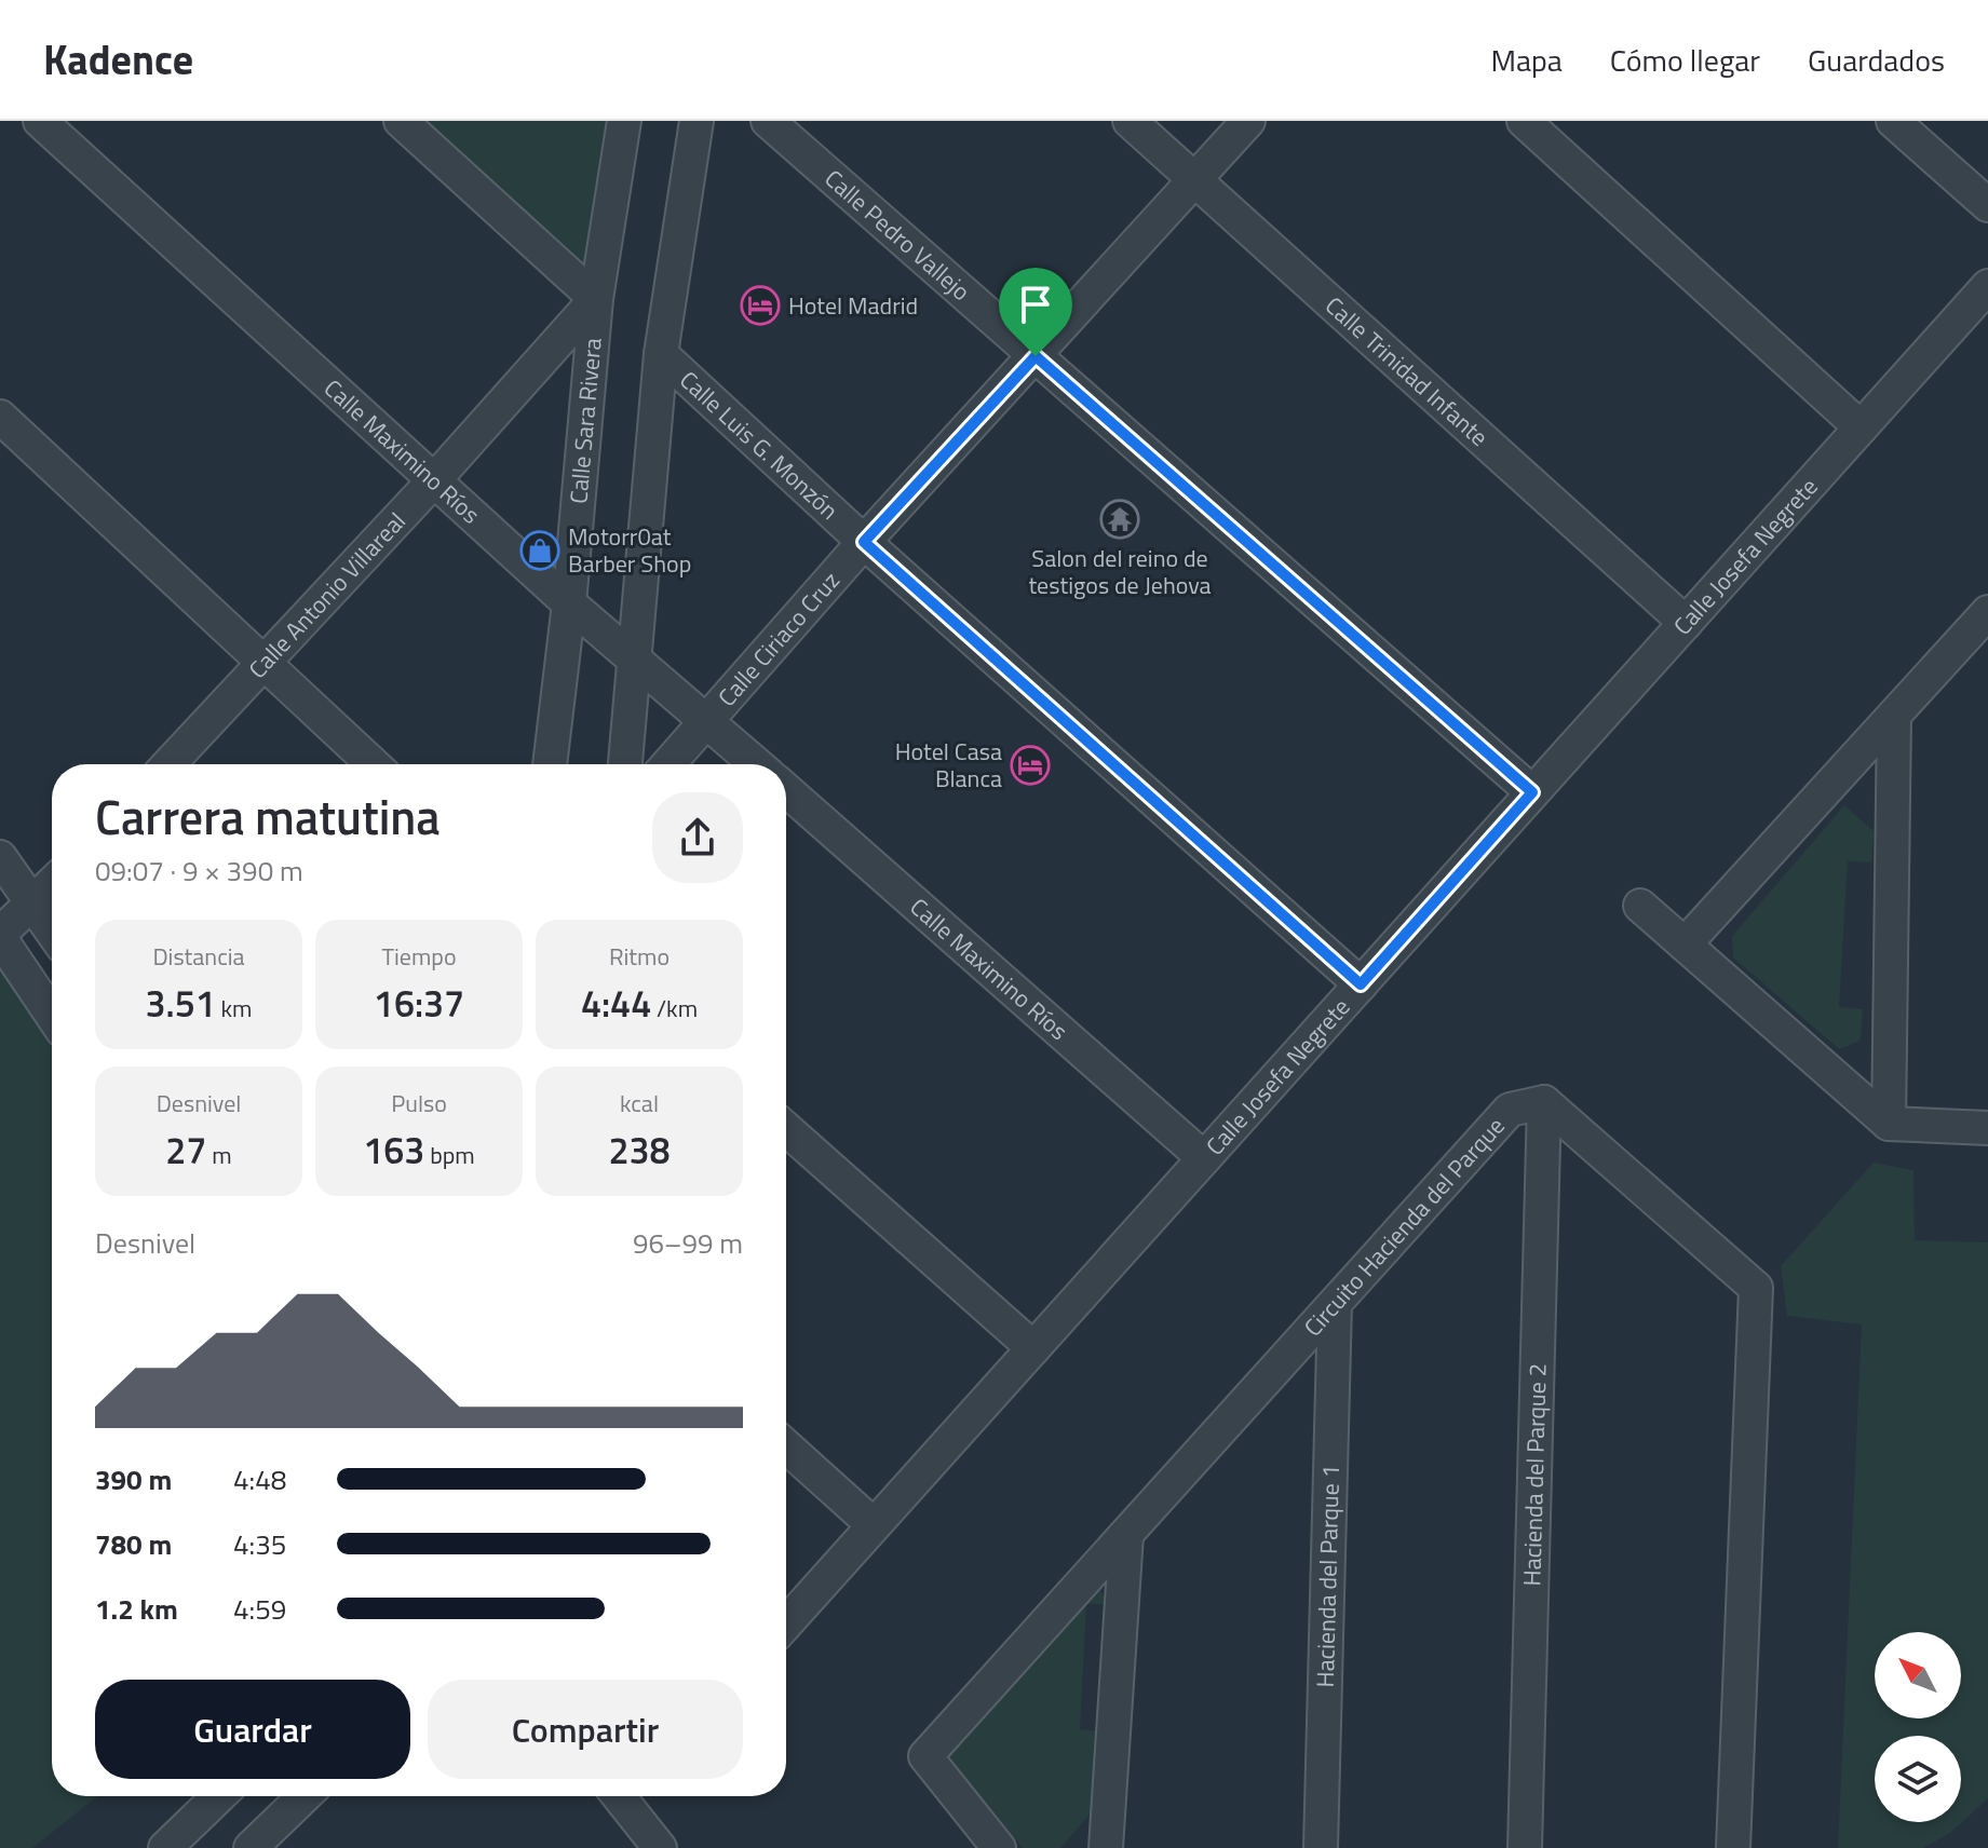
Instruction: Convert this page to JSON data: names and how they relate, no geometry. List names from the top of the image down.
{
  "streets": {
    "street": [
      "Calle Pedro Vallejo",
      "Calle Trinidad Infante",
      "Calle Sara Rivera",
      "Calle Luis G. Monzón",
      "Calle Maximino Ríos",
      "Calle Josefa Negrete",
      "Calle Antonio Villareal",
      "Calle Ciriaco Cruz",
      "Circuito Hacienda del Parque",
      "Hacienda del Parque 2",
      "Hacienda del Parque 1"
    ]
  },
  "crossings": [
    ["Calle Pedro Vallejo", "Calle Josefa Negrete"],
    ["Calle Pedro Vallejo", "Calle Ciriaco Cruz"],
    ["Calle Trinidad Infante", "Calle Josefa Negrete"],
    ["Calle Trinidad Infante", "Calle Ciriaco Cruz"],
    ["Calle Sara Rivera", "Calle Maximino Ríos"],
    ["Calle Sara Rivera", "Calle Antonio Villareal"],
    ["Calle Luis G. Monzón", "Calle Josefa Negrete"],
    ["Calle Luis G. Monzón", "Calle Ciriaco Cruz"],
    ["Calle Maximino Ríos", "Calle Josefa Negrete"],
    ["Calle Maximino Ríos", "Calle Antonio Villareal"],
    ["Calle Maximino Ríos", "Calle Ciriaco Cruz"],
    ["Circuito Hacienda del Parque", "Hacienda del Parque 2"],
    ["Circuito Hacienda del Parque", "Hacienda del Parque 1"]
  ],
  "places": {
    "hotel": ["Hotel Madrid", "Hotel Casa Blanca"],
    "temple": ["Salon del reino de testigos de Jehova"],
    "shop": ["Motorr0at Barber Shop"]
  },
  "north": "top left",
  "page": {
    "header": "Kadence",
    "nav": ["Mapa", "Cómo llegar", "Guardados"],
    "heading": ["Carrera matutina", "09:07 · 9 × 390 m"],
    "stats": [
      ["Distancia", "3.51 km"],
      ["Tiempo", "16:37"],
      ["Ritmo", "4:44 /km"],
      ["Desnivel", "27 m"],
      ["Pulso", "163 bpm"],
      ["kcal", "238"]
    ],
    "chart": ["Desnivel", "96–99 m"],
    "list": [
      {
        "name": "390 m",
        "note": "4:48"
      },
      {
        "name": "780 m",
        "note": "4:35"
      },
      {
        "name": "1.2 km",
        "note": "4:59"
      }
    ],
    "buttons": ["Guardar", "Compartir"]
  }
}
